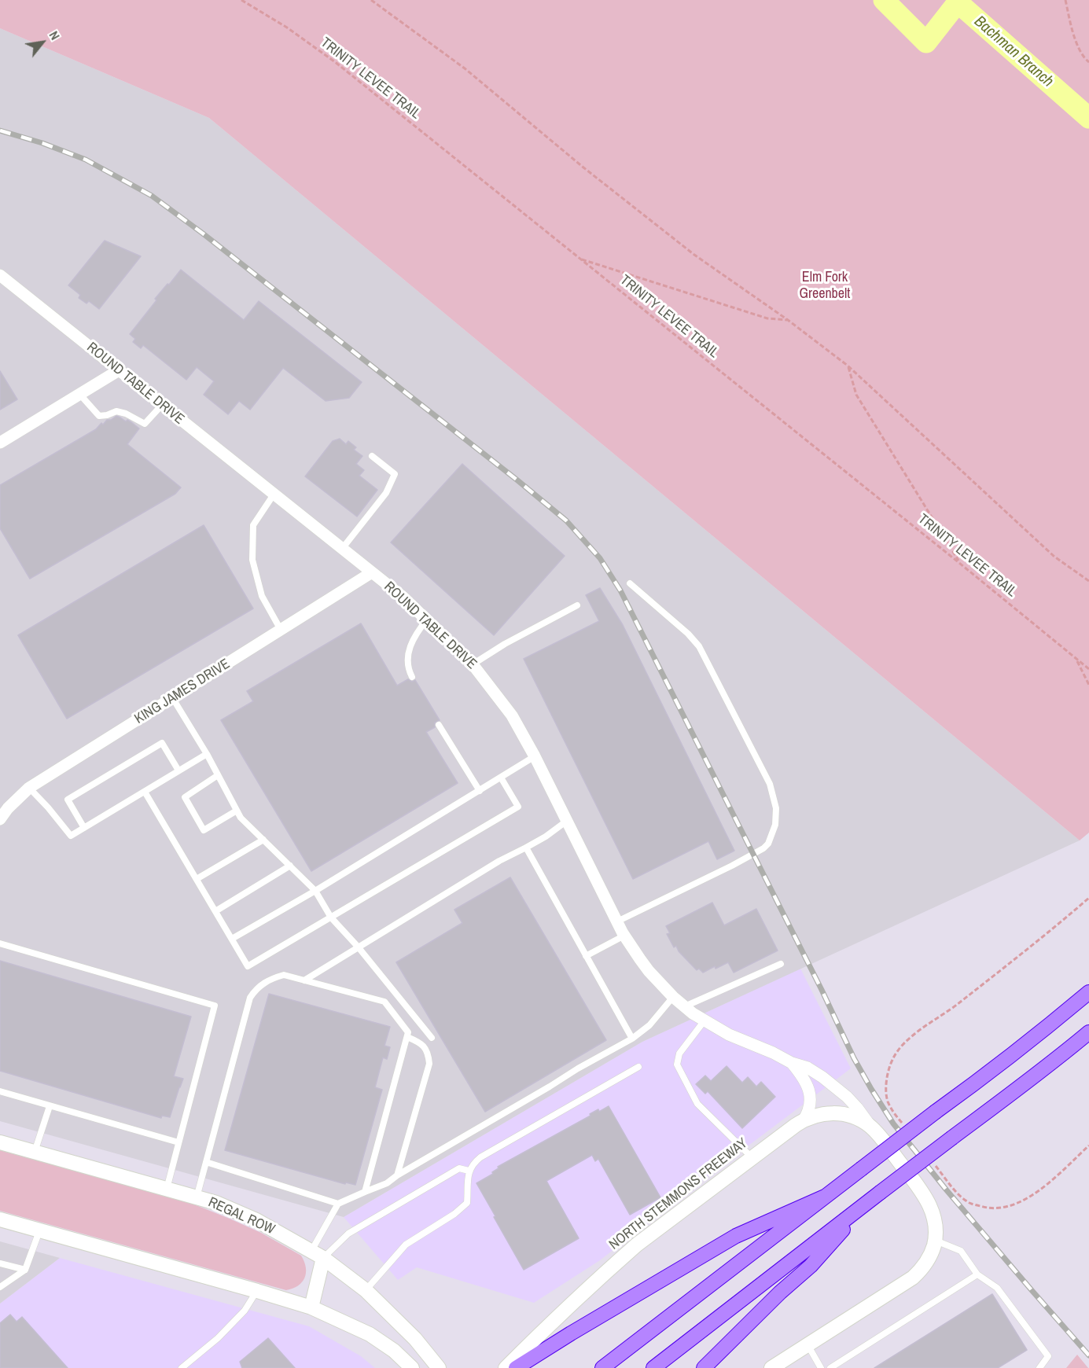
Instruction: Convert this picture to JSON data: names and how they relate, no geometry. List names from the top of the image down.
{
  "streets": {
    "main road": ["NORTH STEMMONS FREEWAY", "REGAL ROW"],
    "street": ["ROUND TABLE DRIVE", "KING JAMES DRIVE"],
    "path": ["TRINITY LEVEE TRAIL"]
  },
  "crossings": [
    ["ROUND TABLE DRIVE", "KING JAMES DRIVE"],
    ["ROUND TABLE DRIVE", "NORTH STEMMONS FREEWAY"]
  ],
  "water": ["Bachman Branch"],
  "parks": ["Elm Fork Greenbelt"],
  "north": "top right"
}
